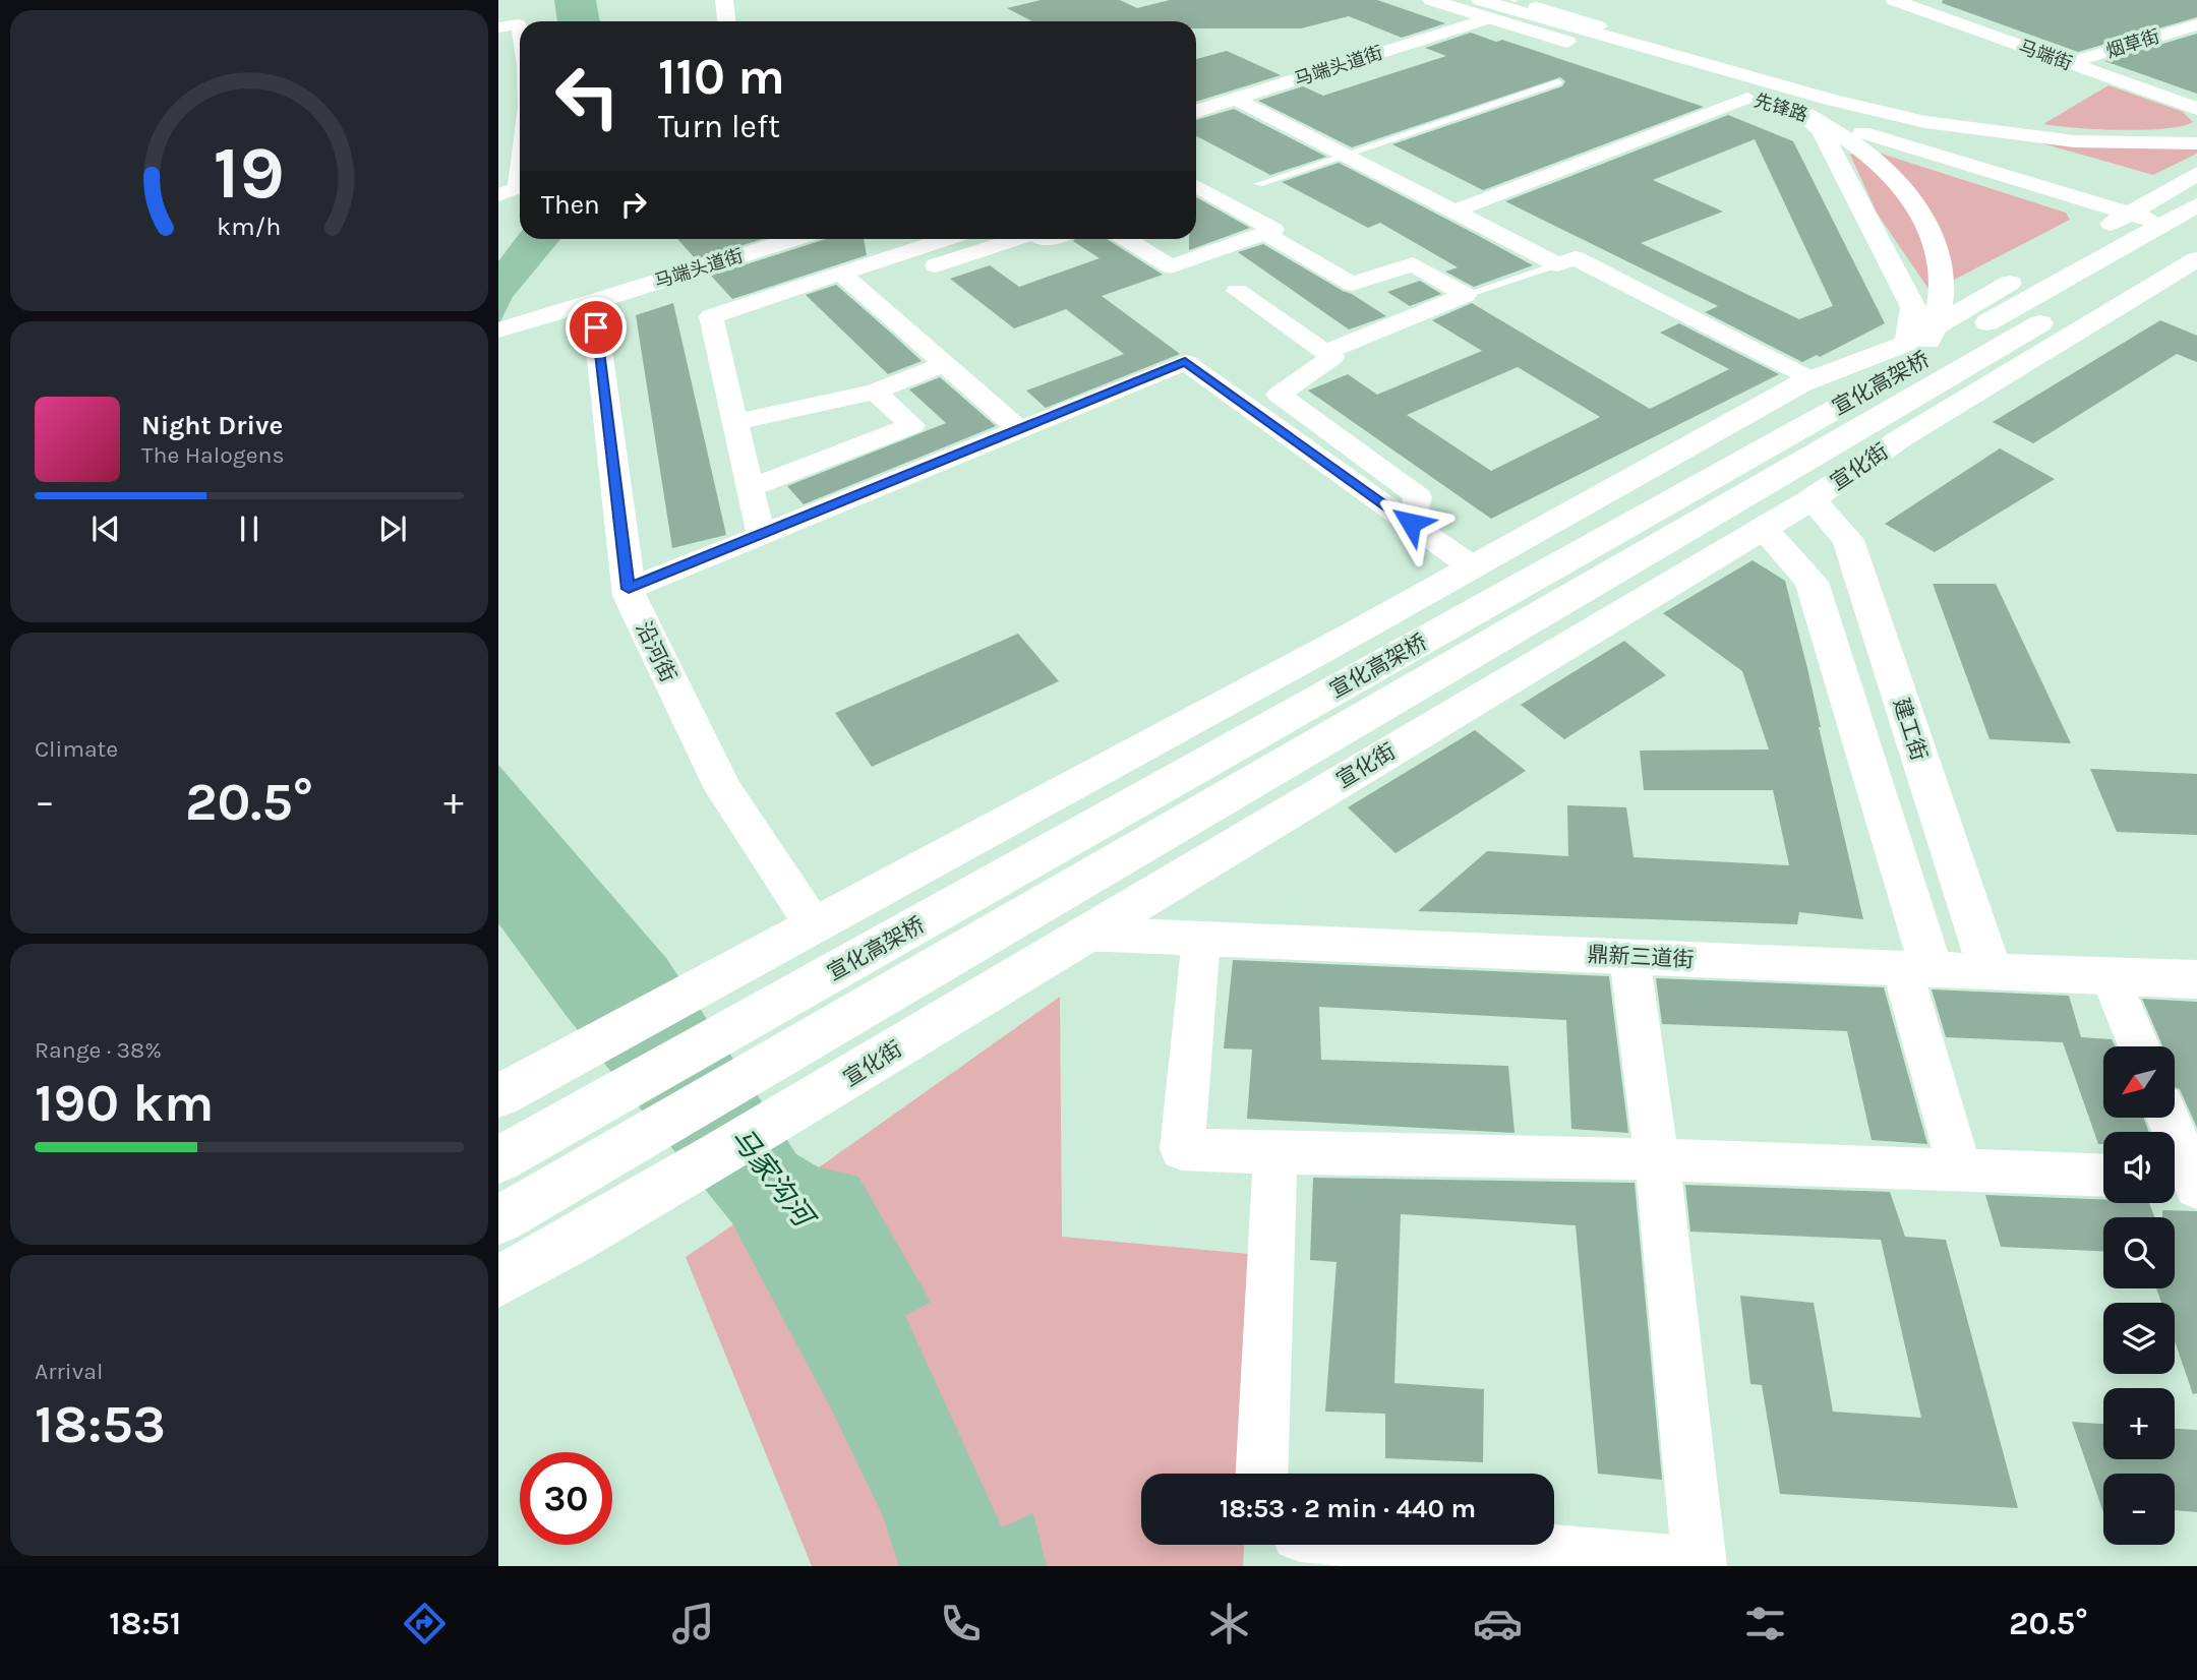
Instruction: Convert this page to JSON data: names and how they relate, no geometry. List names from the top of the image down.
{
  "streets": {
    "main road": [
      "烟草街",
      "马端街",
      "马端头道街",
      "先锋路",
      "宣化高架桥",
      "宣化街",
      "沿河街",
      "建工街",
      "鼎新三道街"
    ]
  },
  "crossings": [
    ["烟草街", "马端街"],
    ["马端头道街", "先锋路"],
    ["马端头道街", "沿河街"],
    ["先锋路", "宣化高架桥"],
    ["宣化街", "建工街"],
    ["宣化街", "鼎新三道街"],
    ["建工街", "鼎新三道街"]
  ],
  "water": ["马家沟河"],
  "north": "bottom left",
  "page": {
    "turn": ["110 m", "Turn left"],
    "then": "Then",
    "song": ["Night Drive", "The Halogens"],
    "tile": [
      "Climate",
      ["Range · 38%", "190 km"],
      ["Arrival", "18:53"]
    ],
    "heat": ["−", "20.5°", "+"],
    "map_buttons": ["+", "−"],
    "limit": "30",
    "trip": "18:53 · 2 min · 440 m",
    "tabs": ["18:51", "20.5°"],
    "gauge": ["19", "km/h"]
  }
}
